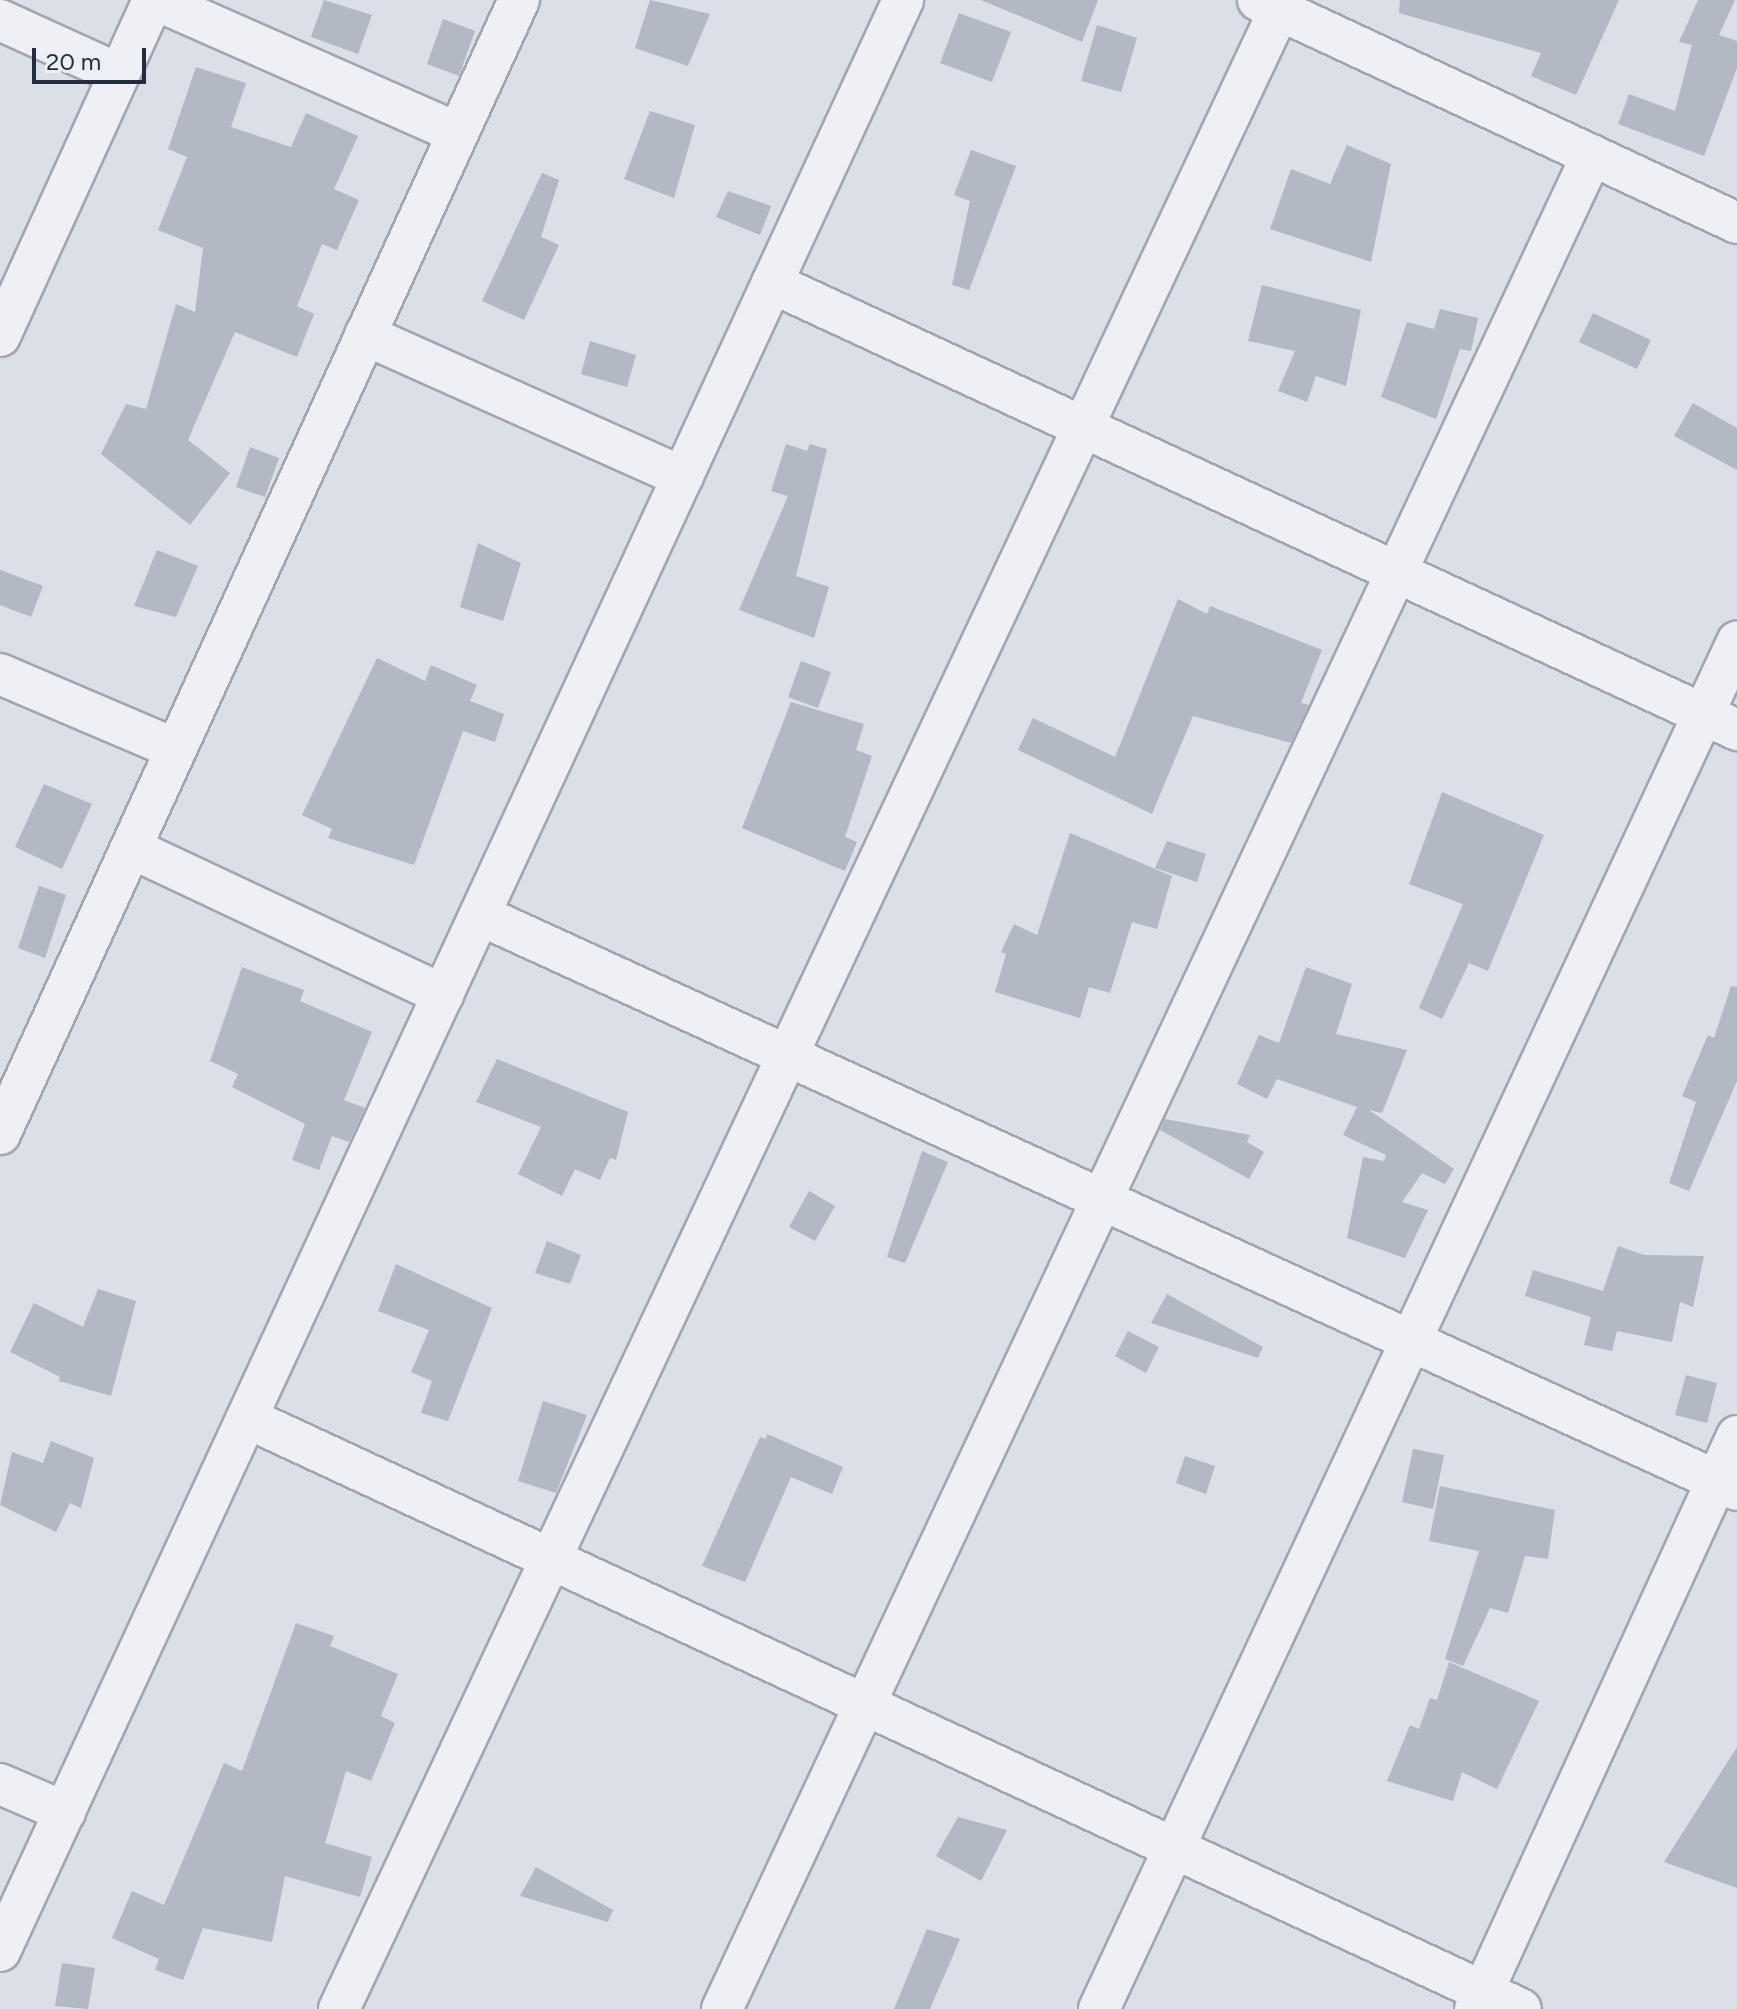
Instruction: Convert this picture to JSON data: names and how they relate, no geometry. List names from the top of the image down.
{
  "scale_bar": "20 m"
}
